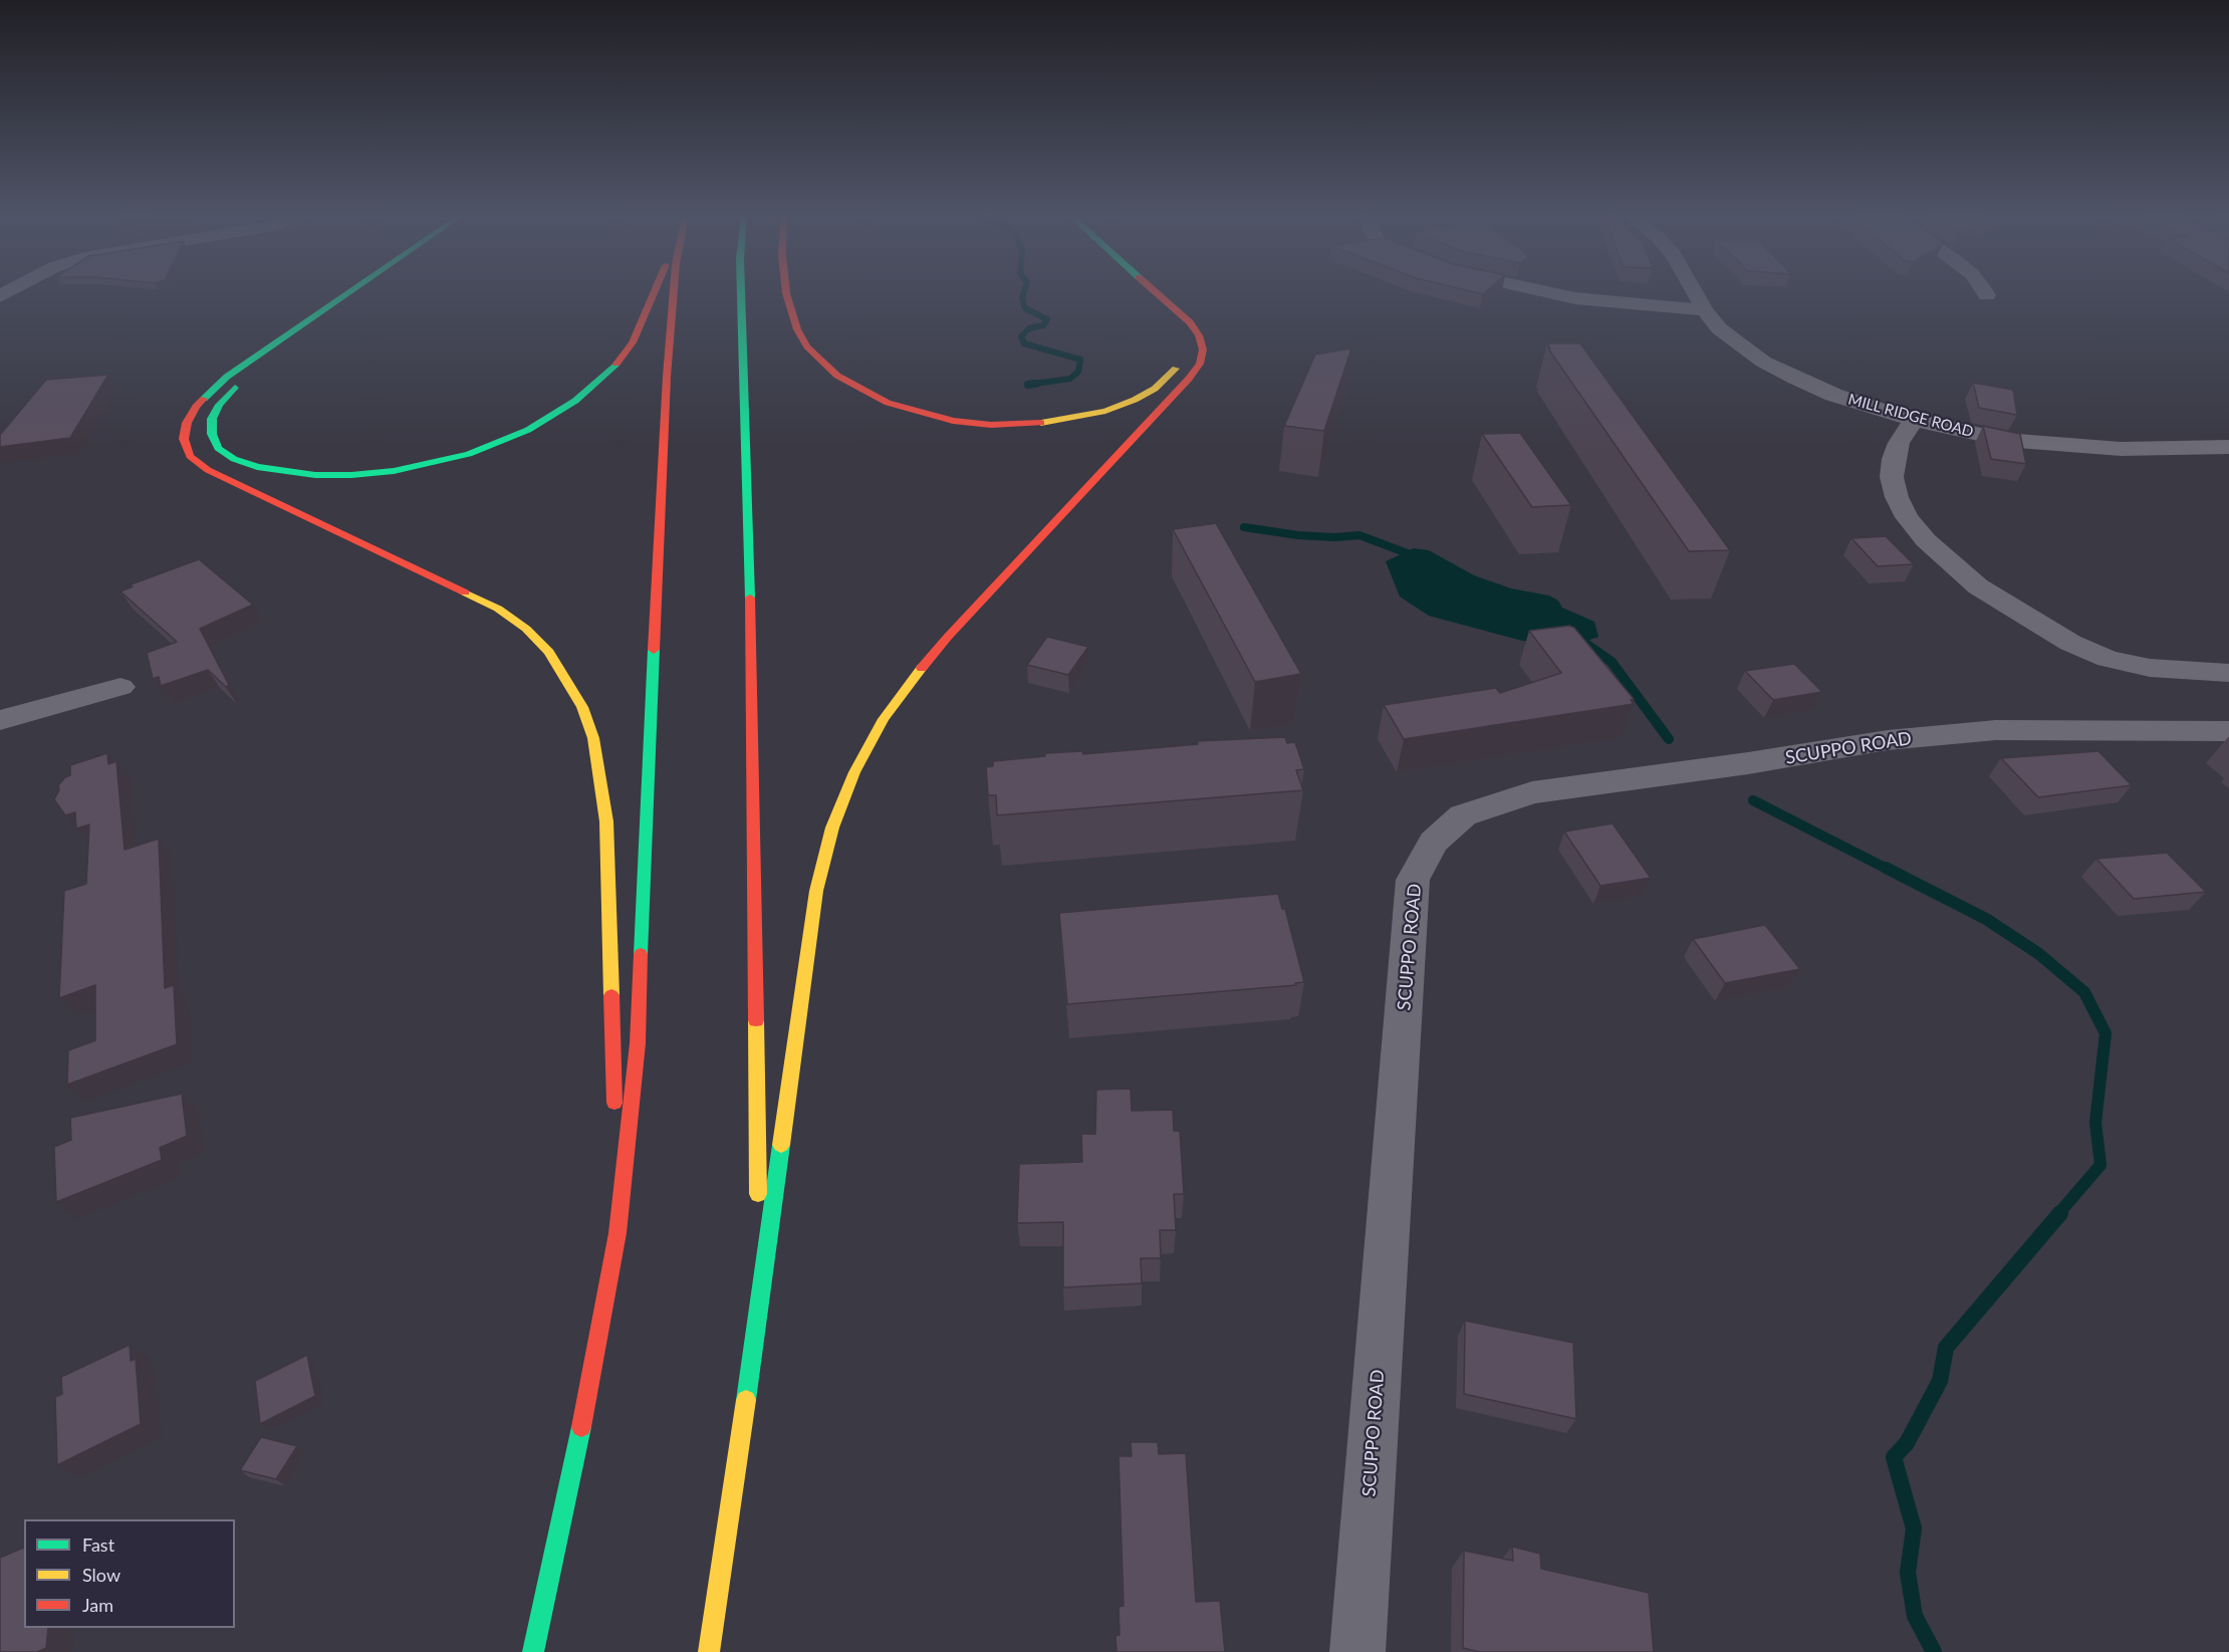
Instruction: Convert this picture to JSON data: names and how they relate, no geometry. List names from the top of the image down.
{
  "streets": {
    "street": ["MILL RIDGE ROAD", "SCUPPO ROAD"]
  },
  "legend": ["Fast", "Slow", "Jam"]
}
